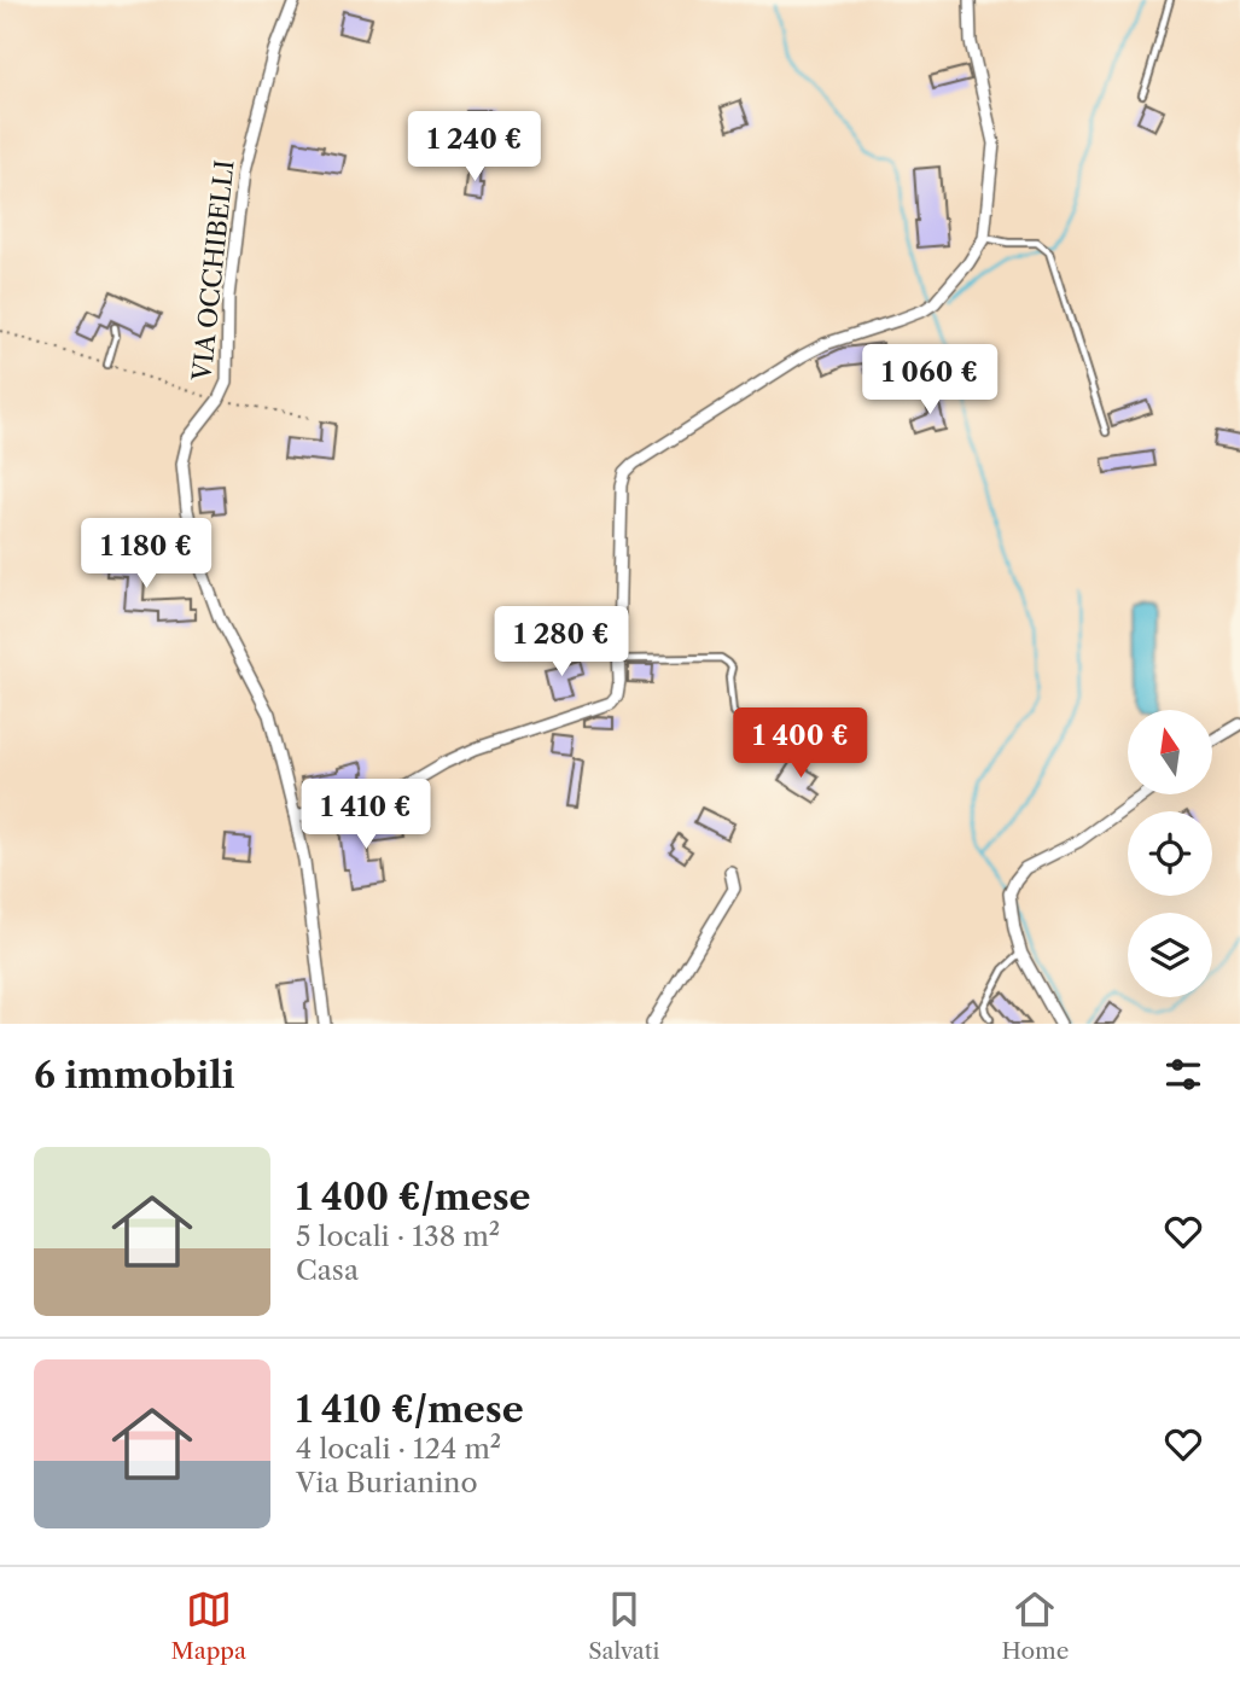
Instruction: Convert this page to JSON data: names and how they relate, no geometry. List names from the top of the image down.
{
  "streets": {
    "street": ["VIA OCCHIBELLI"]
  },
  "north": "top",
  "page": {
    "price": [
      "1 240 €",
      "1 060 €",
      "1 180 €",
      "1 280 €",
      "1 400 €",
      "1 410 €"
    ],
    "heading": "6 immobili",
    "list": [
      {
        "name": "1 400 €/mese",
        "note": "5 locali · 138 m² · Casa"
      },
      {
        "name": "1 410 €/mese",
        "note": "4 locali · 124 m² · Via Burianino"
      }
    ],
    "tabs": ["Mappa", "Salvati", "Home"]
  }
}
